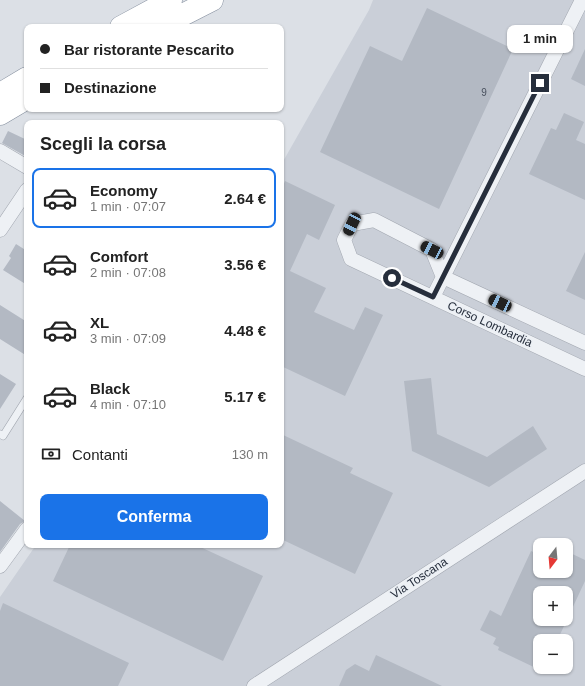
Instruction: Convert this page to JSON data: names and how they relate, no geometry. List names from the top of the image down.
{
  "streets": {
    "street": ["Corso Lombardia", "Via Toscana"]
  },
  "house_numbers": ["9"],
  "north": "bottom",
  "page": {
    "banner": ["Bar ristorante Pescarito", "Destinazione"],
    "bubble": "1 min",
    "heading": "Scegli la corsa",
    "list": [
      {
        "name": "Economy",
        "note": "1 min · 07:07",
        "value": "2.64 €"
      },
      {
        "name": "Comfort",
        "note": "2 min · 07:08",
        "value": "3.56 €"
      },
      {
        "name": "XL",
        "note": "3 min · 07:09",
        "value": "4.48 €"
      },
      {
        "name": "Black",
        "note": "4 min · 07:10",
        "value": "5.17 €"
      }
    ],
    "pay": ["Contanti", "130 m"],
    "buttons": "Conferma",
    "map_buttons": ["+", "−"]
  }
}
